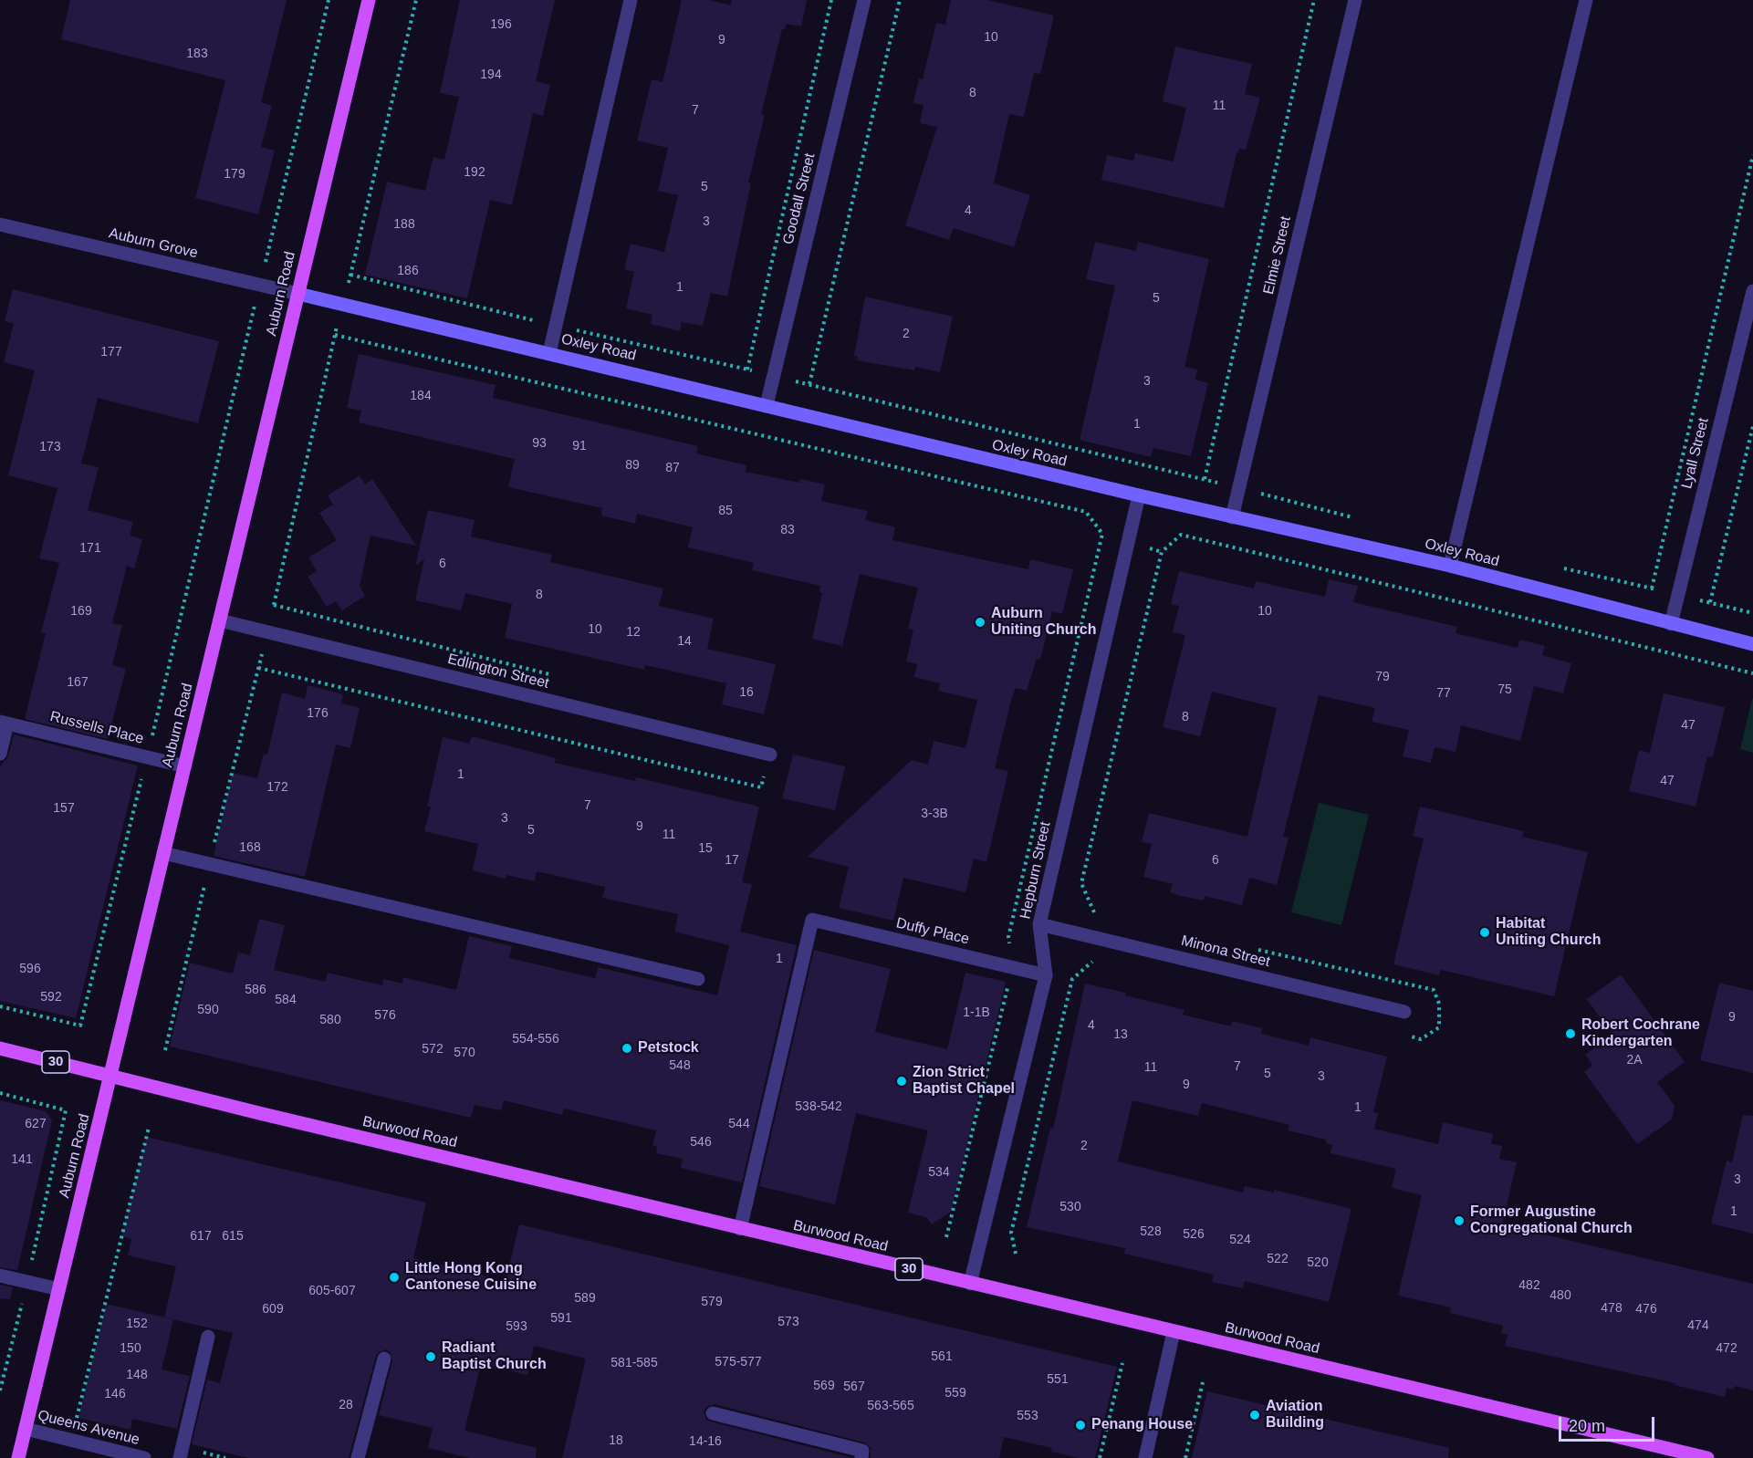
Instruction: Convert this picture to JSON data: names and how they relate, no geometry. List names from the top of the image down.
{
  "streets": {
    "main road": ["Auburn Road", "30", "Burwood Road"],
    "street": [
      "Goodall Street",
      "Auburn Grove",
      "Elmie Street",
      "Oxley Road",
      "Lyall Street",
      "Edlington Street",
      "Russells Place",
      "Hepburn Street",
      "Duffy Place",
      "Minona Street",
      "Queens Avenue"
    ]
  },
  "crossings": [
    ["Goodall Street", "Oxley Road"],
    ["Auburn Grove", "Auburn Road"],
    ["Auburn Grove", "Oxley Road"],
    ["Elmie Street", "Oxley Road"],
    ["Auburn Road", "Oxley Road"],
    ["Auburn Road", "Edlington Street"],
    ["Auburn Road", "Russells Place"],
    ["Auburn Road", "Burwood Road"],
    ["Auburn Road", "Queens Avenue"],
    ["Oxley Road", "Lyall Street"],
    ["Oxley Road", "Hepburn Street"],
    ["Hepburn Street", "Duffy Place"],
    ["Hepburn Street", "Minona Street"],
    ["Hepburn Street", "Burwood Road"],
    ["Duffy Place", "Burwood Road"]
  ],
  "places": [
    "Auburn Uniting Church",
    "Habitat Uniting Church",
    "Robert Cochrane Kindergarten",
    "Petstock",
    "Zion Strict Baptist Chapel",
    "Former Augustine Congregational Church",
    "Little Hong Kong Cantonese Cuisine",
    "Radiant Baptist Church",
    "Aviation Building",
    "Penang House"
  ],
  "house_numbers": [
    "196",
    "10",
    "9",
    "183",
    "194",
    "8",
    "11",
    "7",
    "192",
    "179",
    "5",
    "4",
    "3",
    "188",
    "186",
    "1",
    "5",
    "2",
    "177",
    "3",
    "184",
    "1",
    "93",
    "91",
    "173",
    "89",
    "87",
    "85",
    "83",
    "171",
    "6",
    "8",
    "169",
    "10",
    "10",
    "12",
    "14",
    "79",
    "167",
    "75",
    "16",
    "77",
    "176",
    "8",
    "47",
    "1",
    "47",
    "172",
    "7",
    "157",
    "3-3B",
    "3",
    "9",
    "5",
    "11",
    "168",
    "15",
    "17",
    "6",
    "1",
    "596",
    "586",
    "592",
    "584",
    "590",
    "1-1B",
    "576",
    "9",
    "580",
    "4",
    "13",
    "554-556",
    "572",
    "570",
    "2A",
    "548",
    "7",
    "11",
    "5",
    "3",
    "9",
    "538-542",
    "1",
    "627",
    "544",
    "546",
    "2",
    "141",
    "534",
    "3",
    "530",
    "1",
    "528",
    "526",
    "617",
    "615",
    "524",
    "522",
    "520",
    "482",
    "605-607",
    "480",
    "589",
    "579",
    "478",
    "609",
    "476",
    "591",
    "573",
    "152",
    "474",
    "593",
    "150",
    "472",
    "561",
    "575-577",
    "581-585",
    "148",
    "551",
    "569",
    "567",
    "559",
    "146",
    "28",
    "563-565",
    "553",
    "18",
    "14-16"
  ],
  "scale_bar": "20 m"
}
